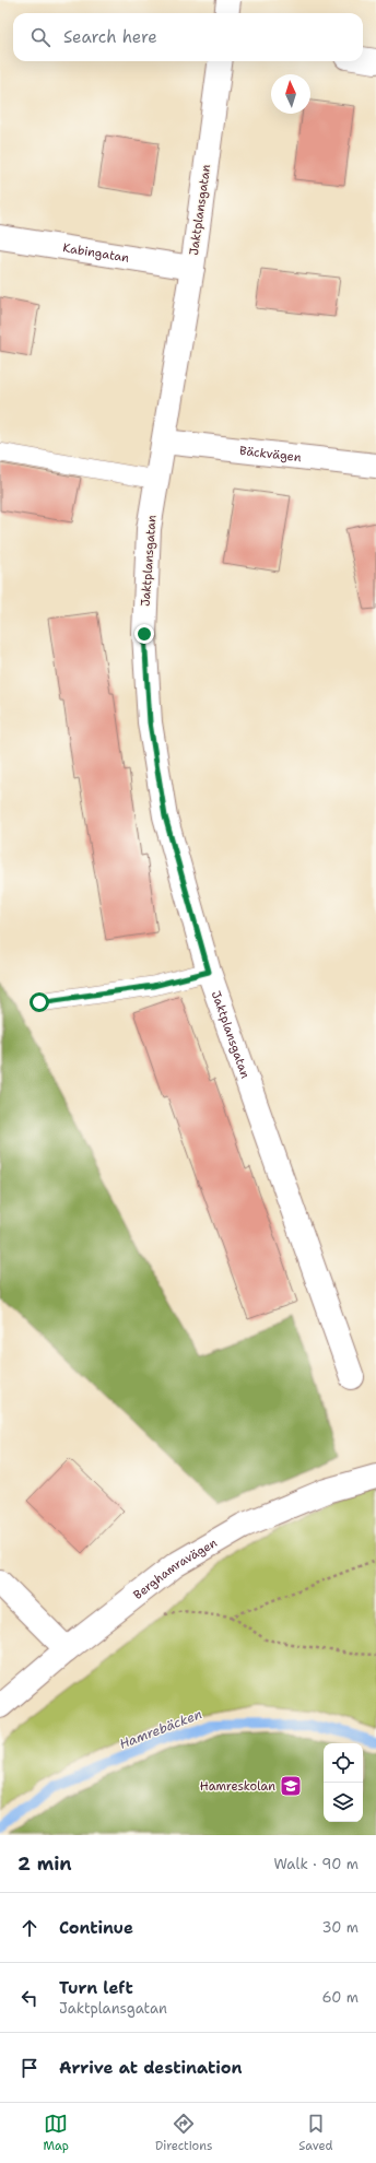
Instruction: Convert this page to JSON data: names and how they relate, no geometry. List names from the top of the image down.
{
  "streets": {
    "street": [
      "Jaktplansgatan",
      "Kabingatan",
      "Bäckvägen",
      "Berghamravägen"
    ]
  },
  "crossings": [
    ["Jaktplansgatan", "Kabingatan"],
    ["Jaktplansgatan", "Bäckvägen"]
  ],
  "water": ["Hamrebäcken"],
  "places": {
    "school or university": ["Hamreskolan"]
  },
  "north": "top",
  "page": {
    "search": "Search here",
    "heading": ["2 min", "Walk · 90 m"],
    "list": [
      ["Continue", "30 m"],
      ["Turn left", "Jaktplansgatan", "60 m"],
      "Arrive at destination"
    ],
    "nav": ["Map", "Directions", "Saved"]
  }
}
